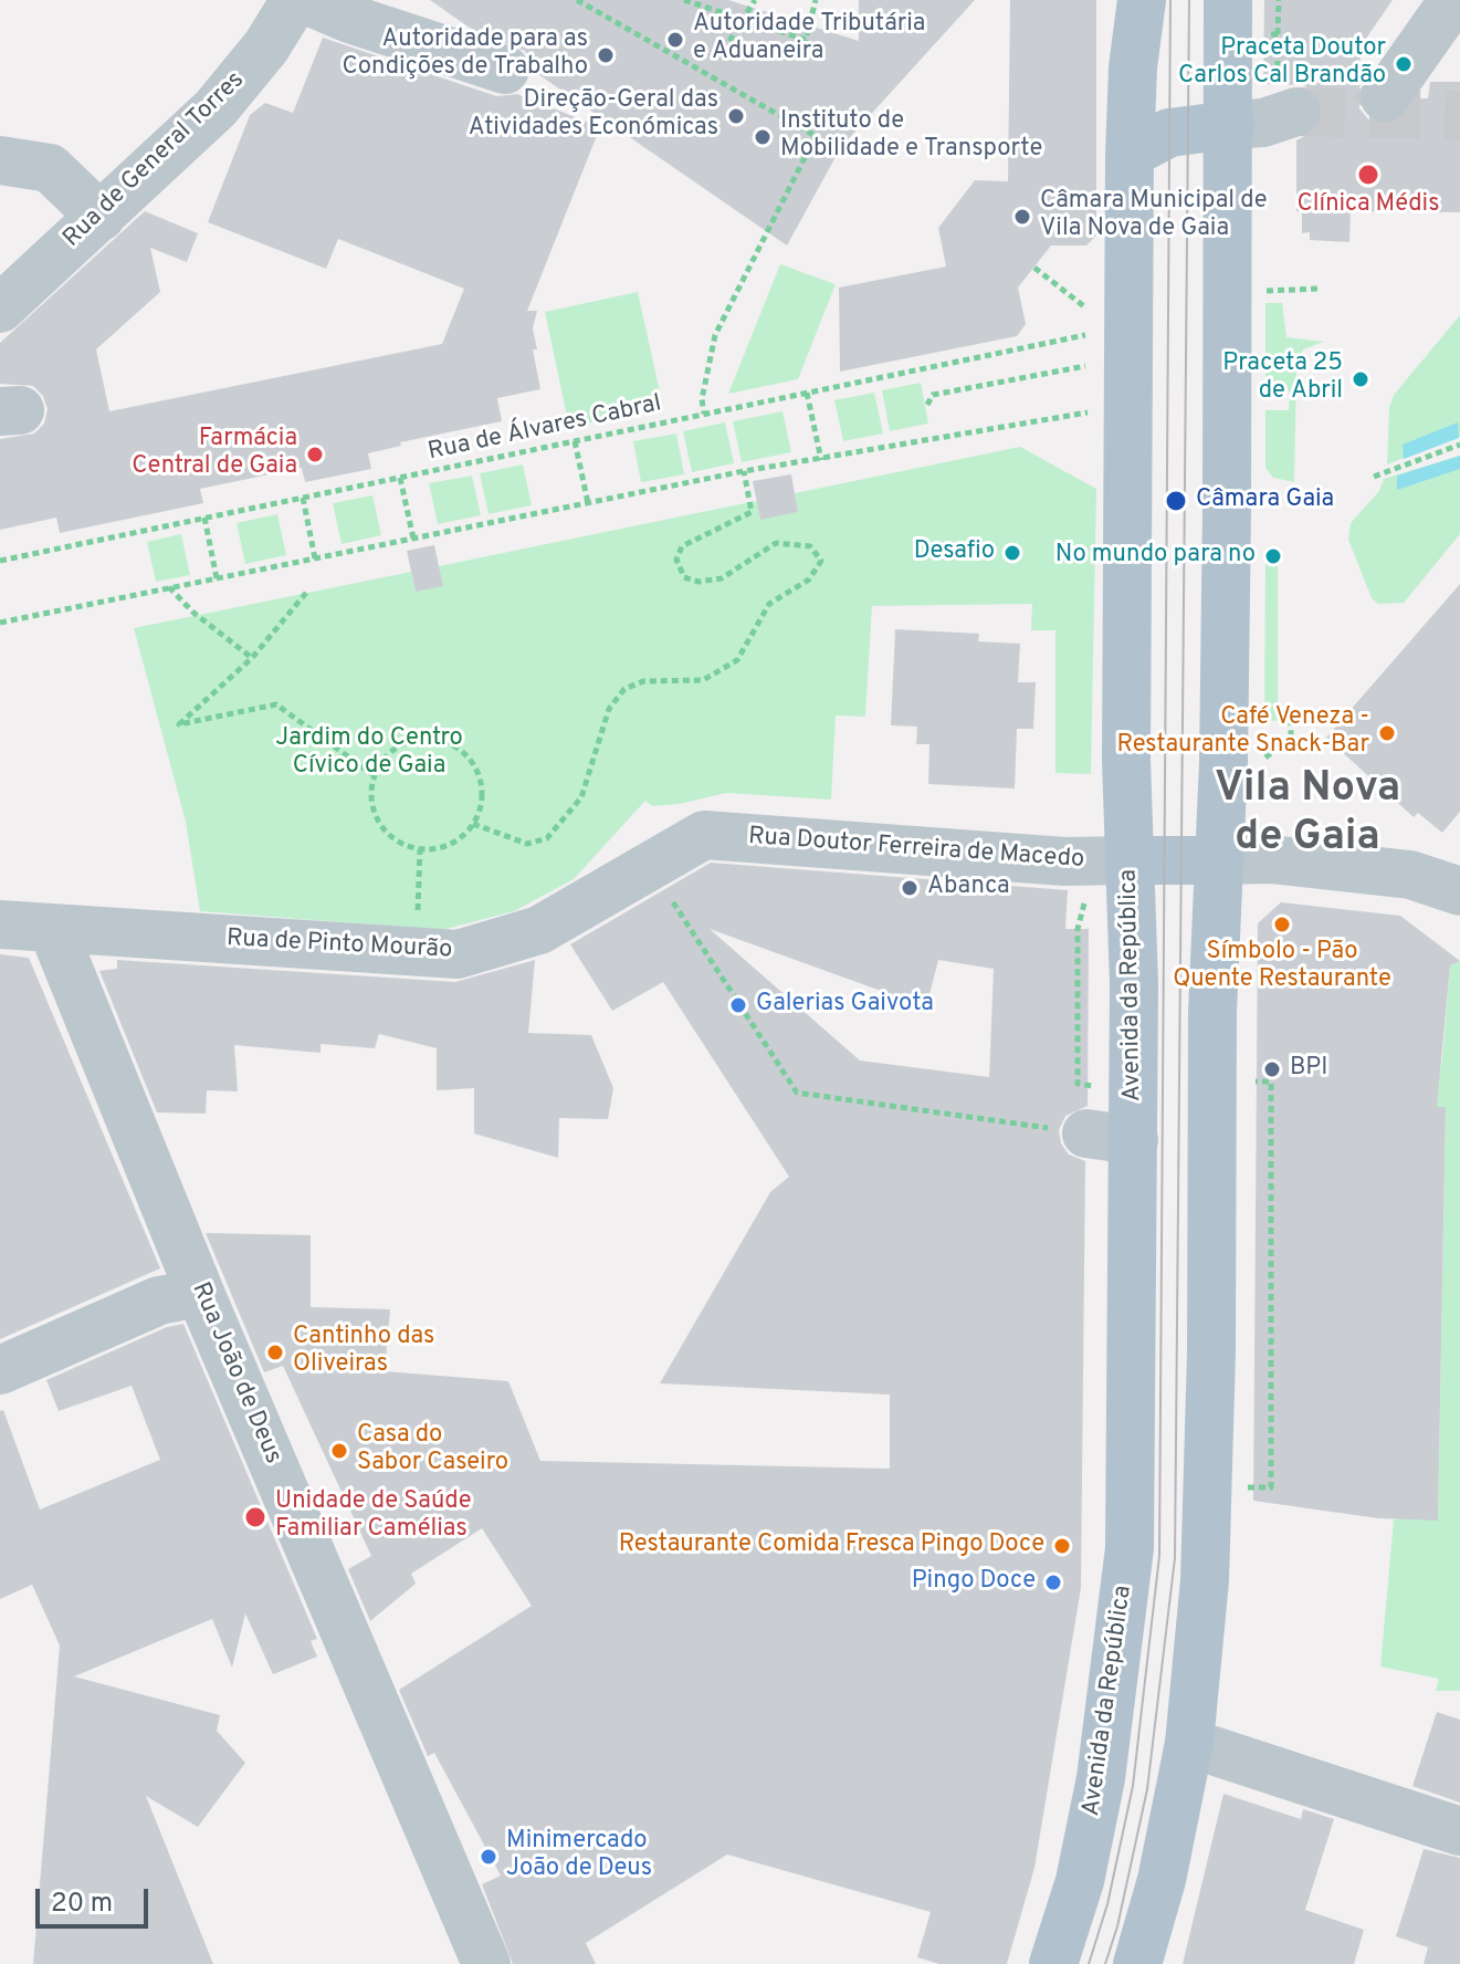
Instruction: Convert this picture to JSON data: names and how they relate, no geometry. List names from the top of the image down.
{
  "streets": {
    "main road": ["Avenida da República"],
    "street": [
      "Rua de General Torres",
      "Rua Doutor Ferreira de Macedo",
      "Rua de Pinto Mourão",
      "Rua João de Deus"
    ],
    "path": ["Rua de Álvares Cabral"]
  },
  "crossings": [
    ["Rua Doutor Ferreira de Macedo", "Rua de Pinto Mourão"],
    ["Rua Doutor Ferreira de Macedo", "Avenida da República"],
    ["Rua de Pinto Mourão", "Rua João de Deus"]
  ],
  "districts": ["Vila Nova de Gaia"],
  "parks": ["Jardim do Centro Cívico de Gaia"],
  "places": [
    "Autoridade Tributária e Aduaneira",
    "Autoridade para as Condições de Trabalho",
    "Praceta Doutor Carlos Cal Brandão",
    "Direção-Geral das Atividades Económicas",
    "Instituto de Mobilidade e Transporte",
    "Clínica Médis",
    "Câmara Municipal de Vila Nova de Gaia",
    "Praceta 25 de Abril",
    "Farmácia Central de Gaia",
    "Câmara Gaia",
    "Desafio",
    "No mundo para no",
    "Café Veneza - Restaurante Snack-Bar",
    "Abanca",
    "Símbolo - Pão Quente Restaurante",
    "Galerias Gaivota",
    "BPI",
    "Cantinho das Oliveiras",
    "Casa do Sabor Caseiro",
    "Unidade de Saúde Familiar Camélias",
    "Restaurante Comida Fresca Pingo Doce",
    "Pingo Doce",
    "Minimercado João de Deus"
  ],
  "scale_bar": "20 m"
}
